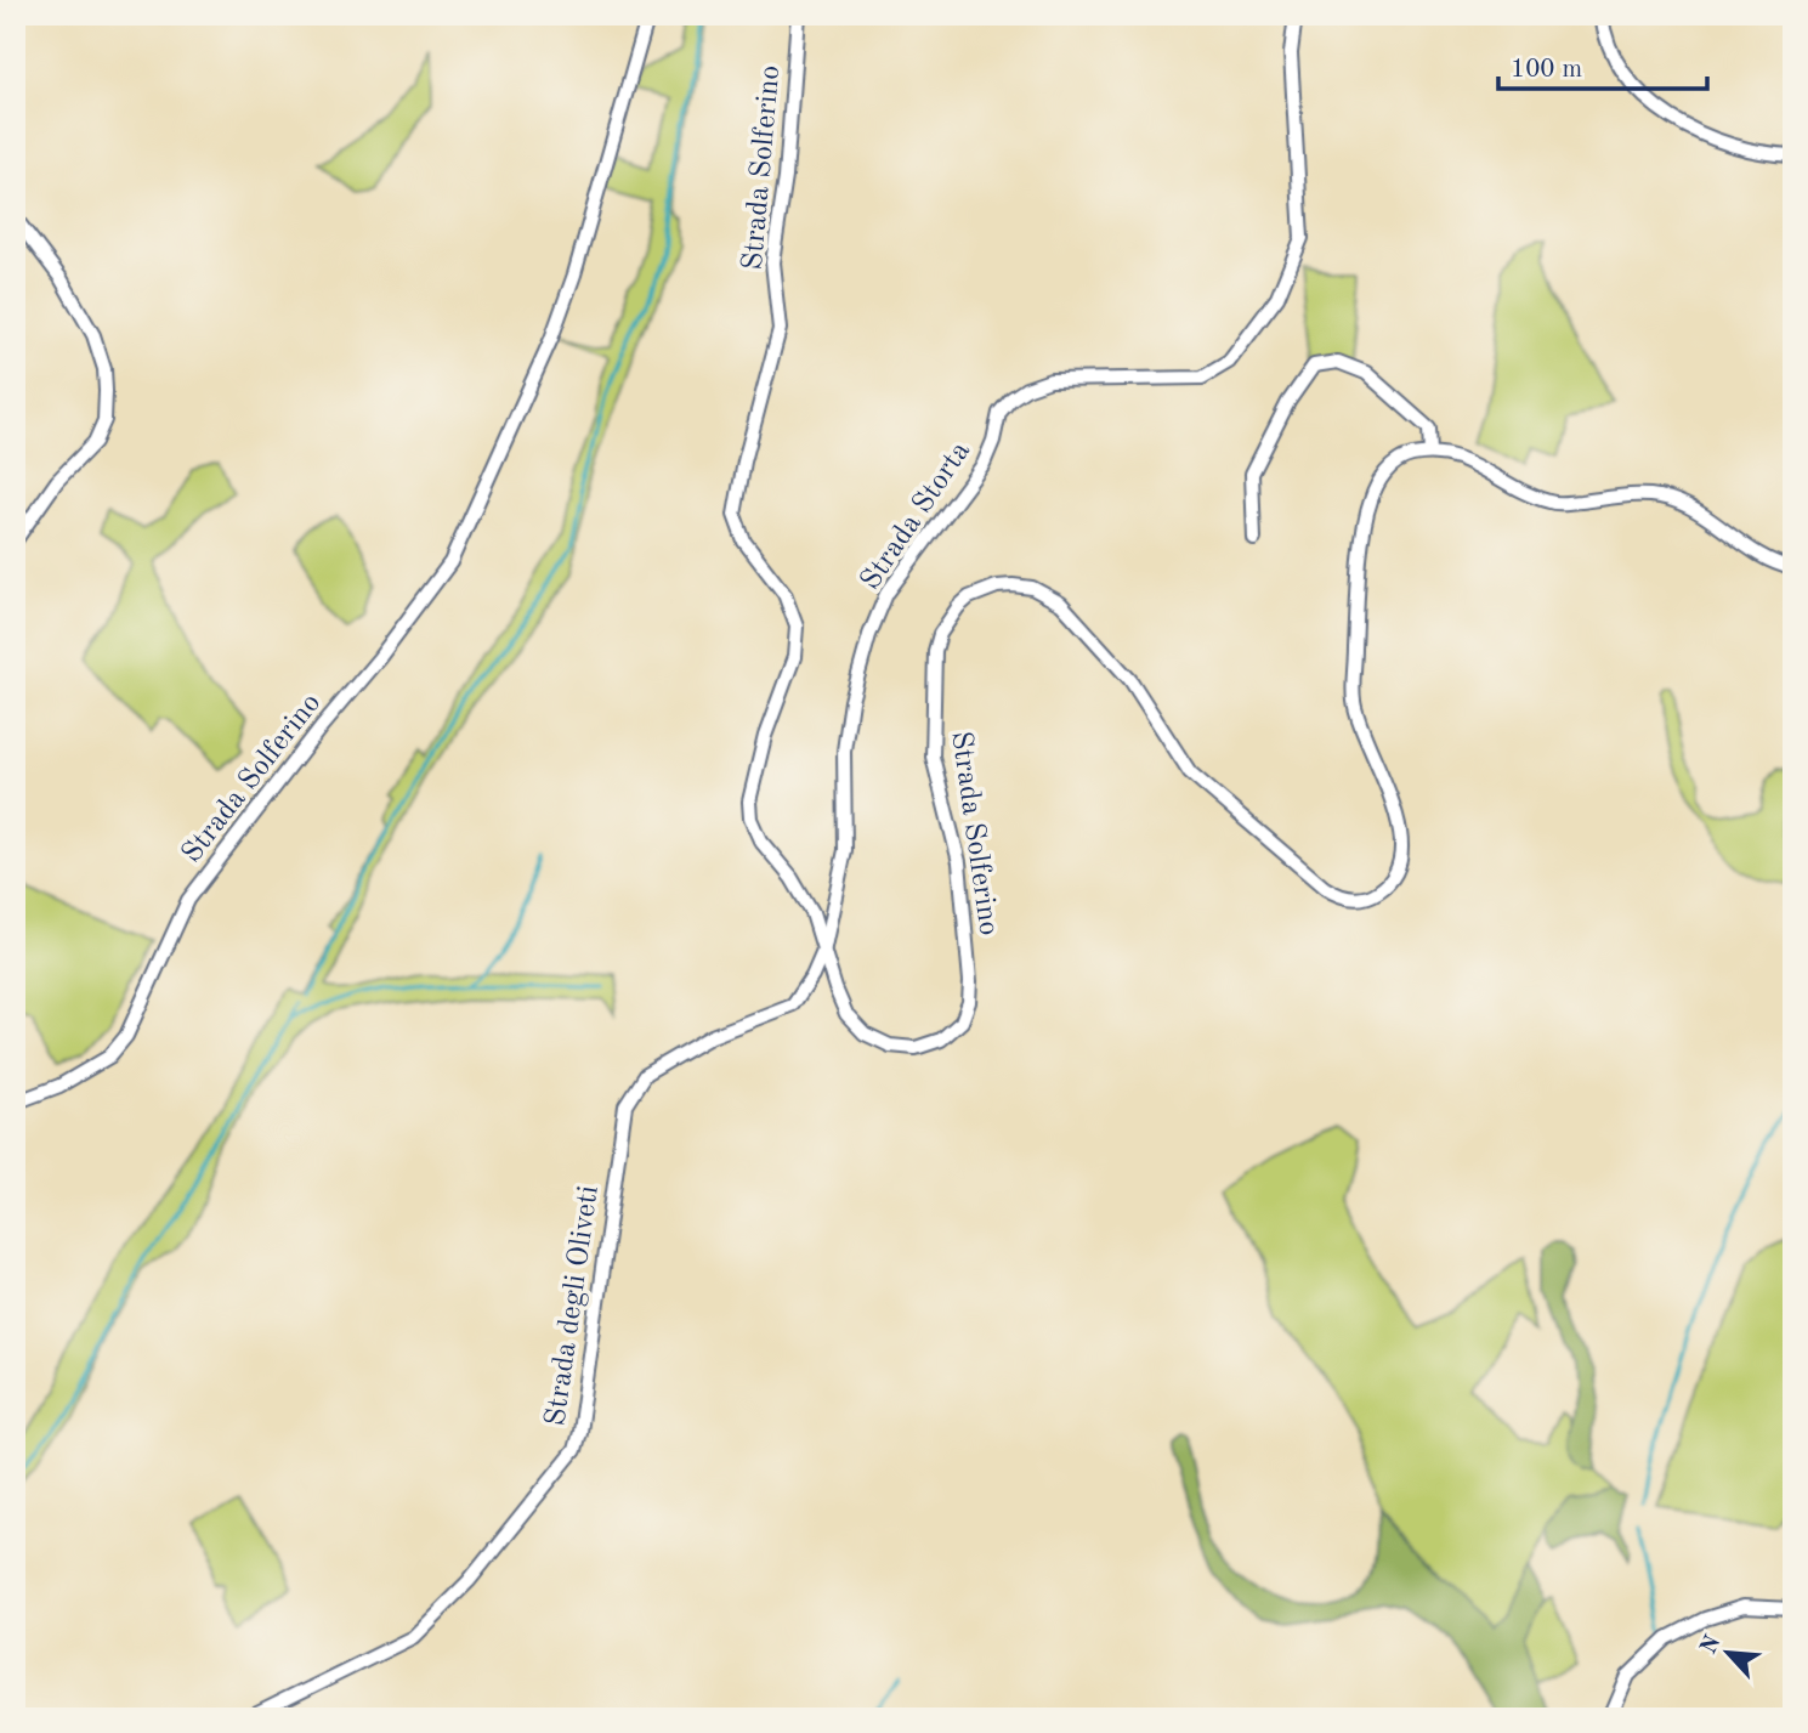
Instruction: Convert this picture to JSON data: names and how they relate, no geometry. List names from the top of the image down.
{
  "streets": {
    "street": ["Strada Solferino", "Strada Storta", "Strada degli Oliveti"]
  },
  "crossings": [
    ["Strada Solferino", "Strada Storta"],
    ["Strada Solferino", "Strada degli Oliveti"],
    ["Strada Storta", "Strada degli Oliveti"]
  ],
  "scale_bar": "100 m",
  "north": "top left"
}
